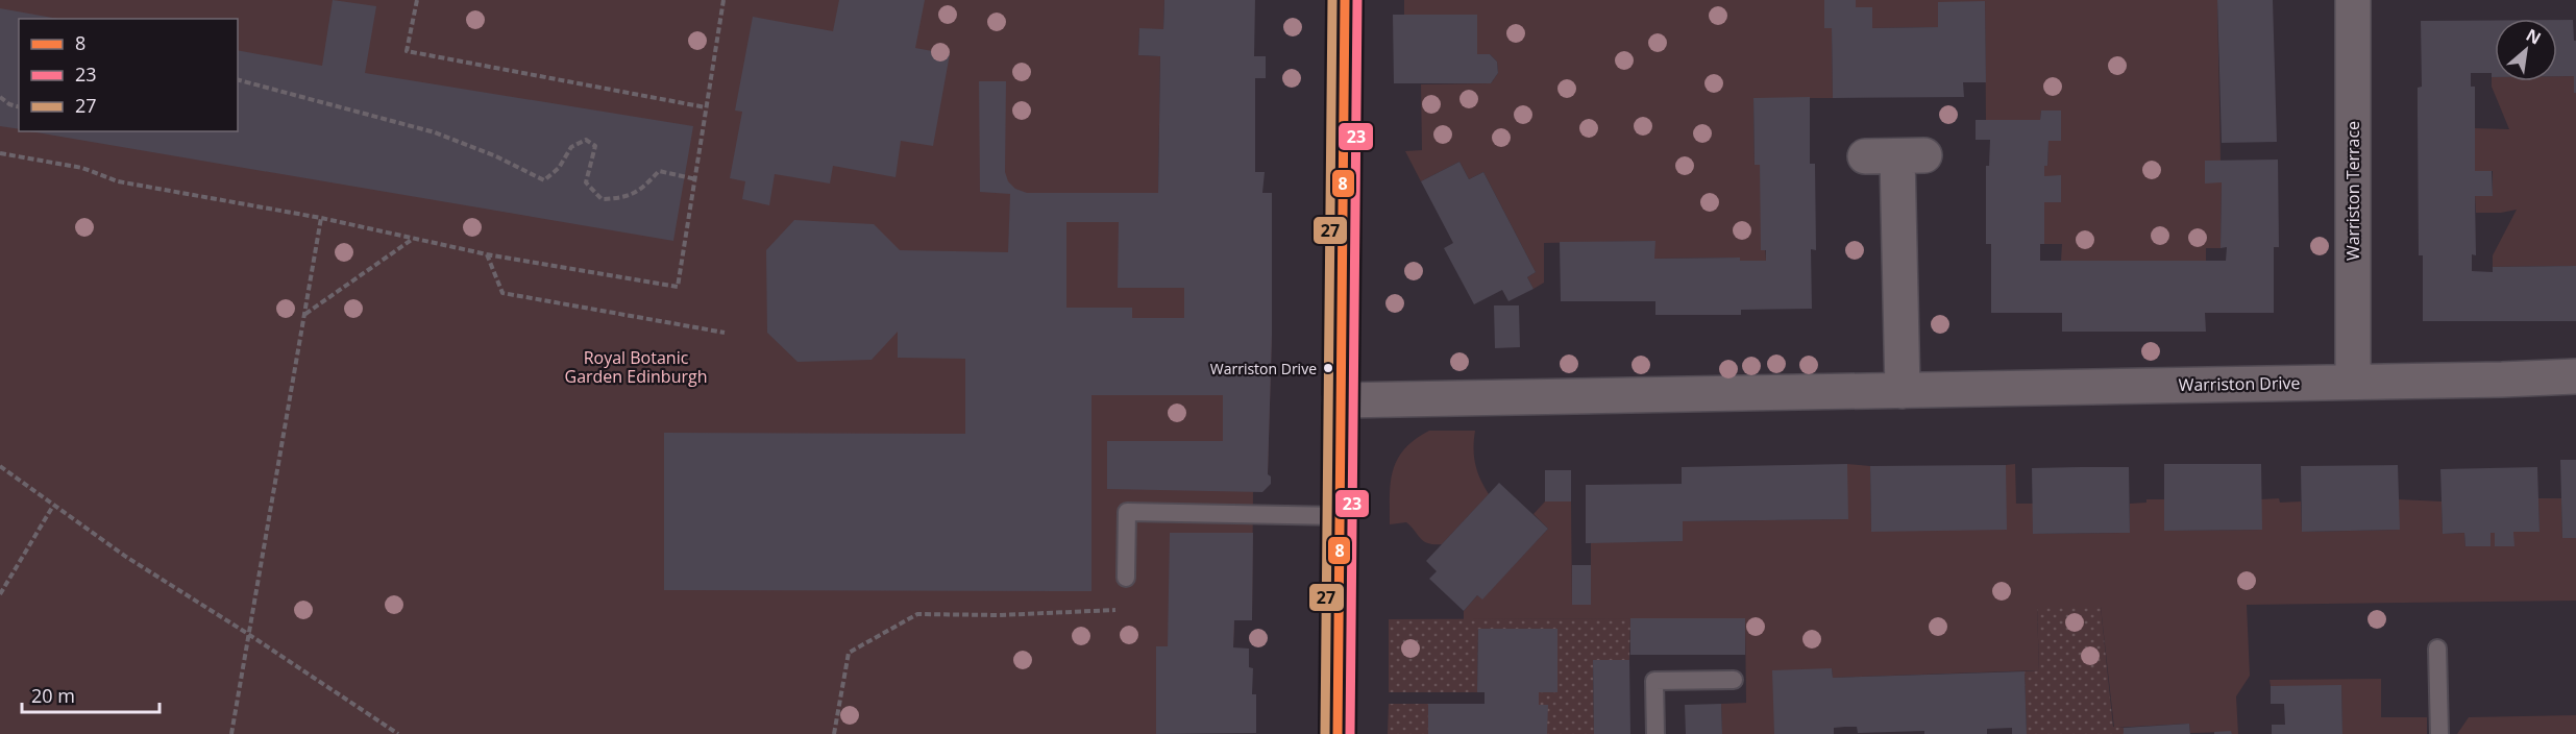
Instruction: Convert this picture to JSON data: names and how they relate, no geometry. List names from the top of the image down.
{
  "streets": {
    "street": ["Warriston Terrace", "Warriston Drive"]
  },
  "crossings": [
    ["Warriston Terrace", "Warriston Drive"]
  ],
  "parks": ["Royal Botanic Garden Edinburgh"],
  "places": ["Warriston Drive"],
  "lines": ["transit line 8", "transit line 23", "transit line 27"],
  "legend": ["8", "23", "27"],
  "scale_bar": "20 m",
  "north": "top right"
}
